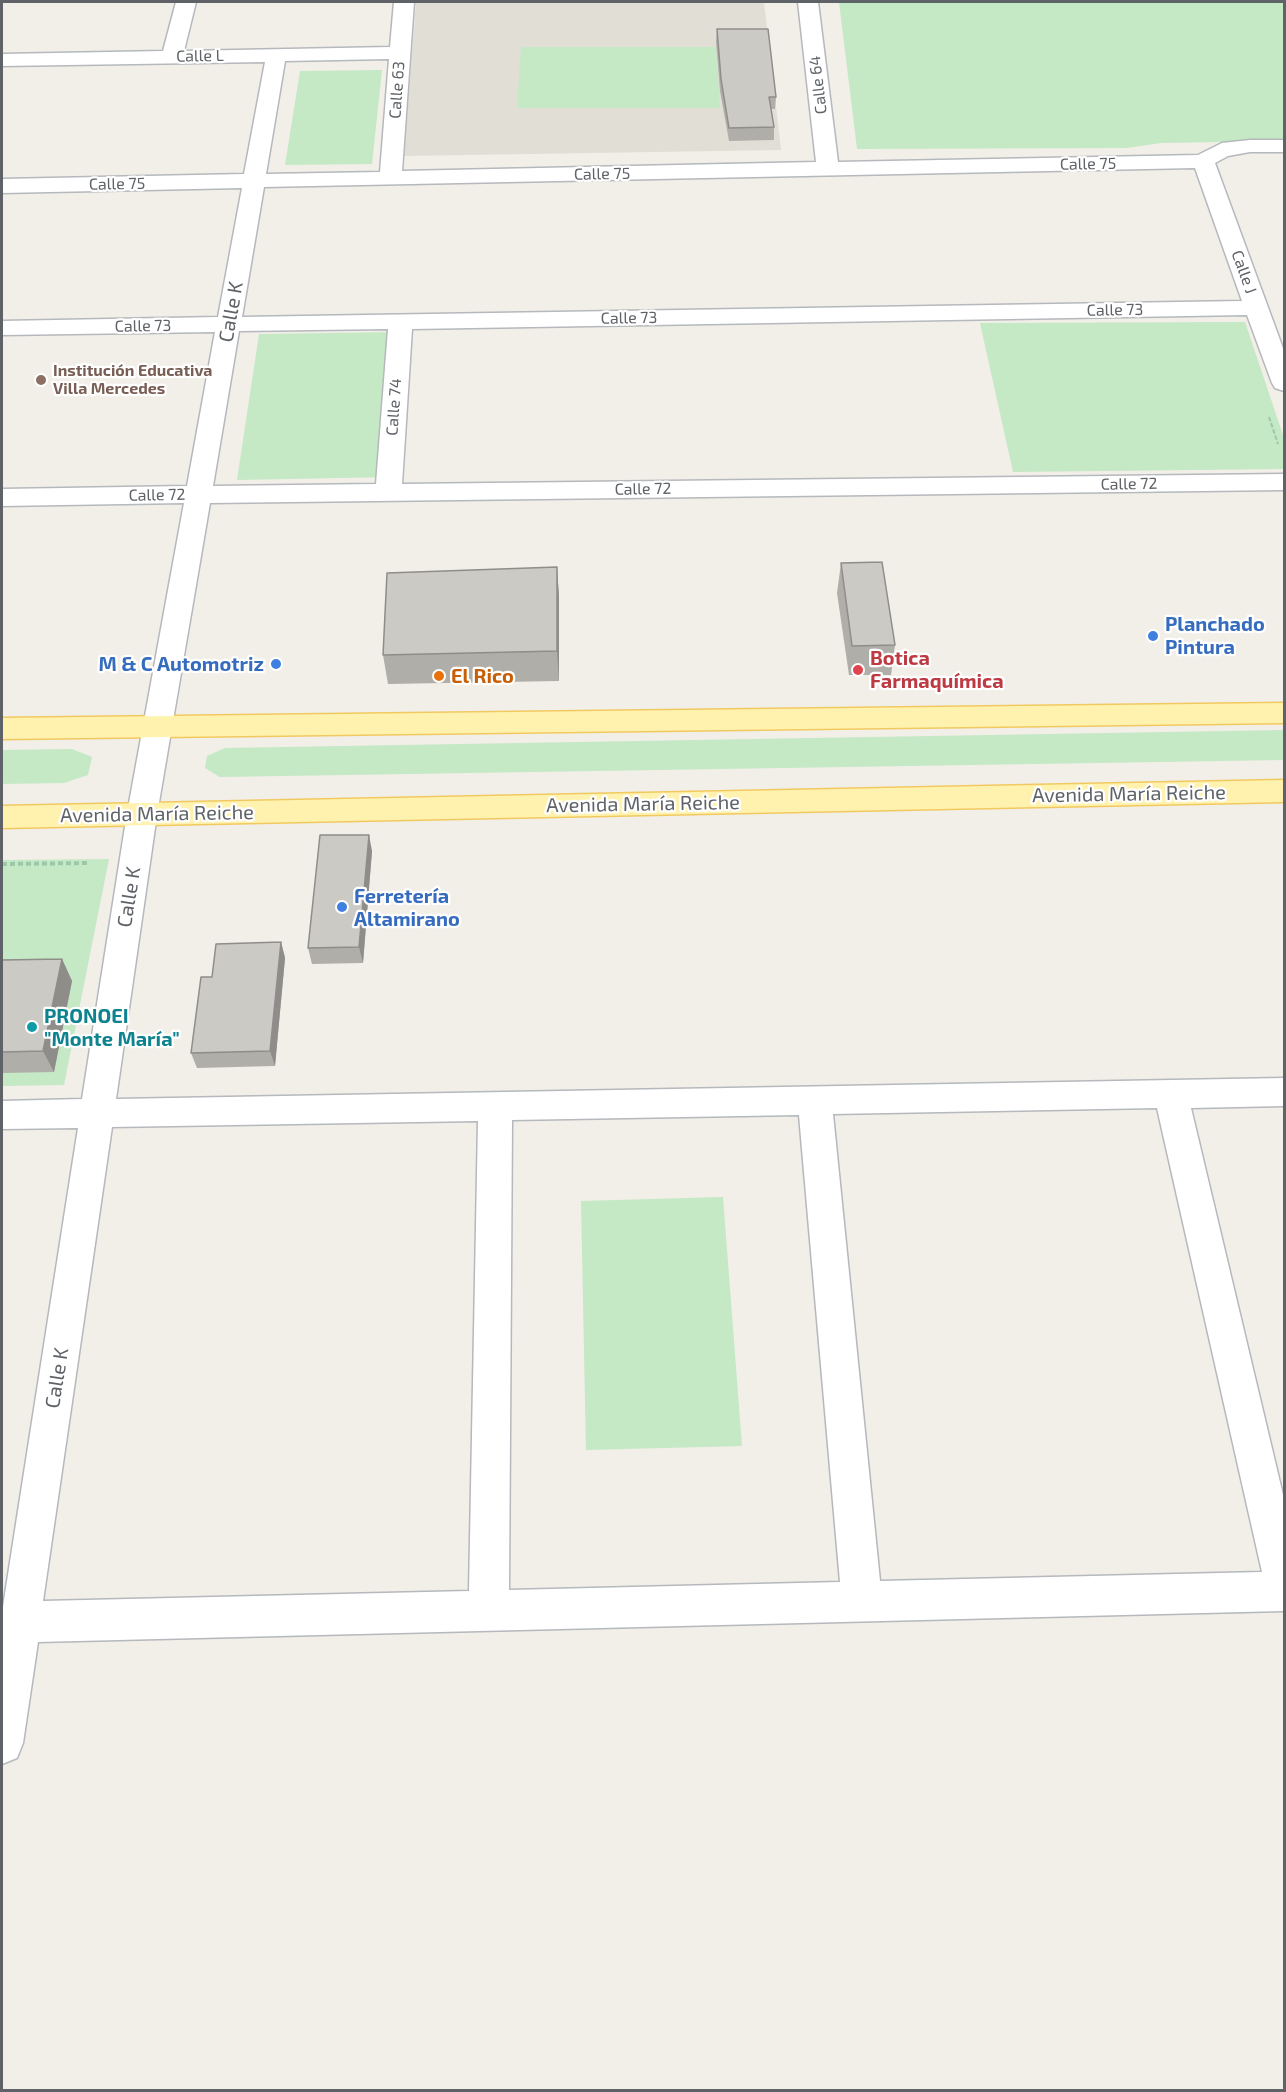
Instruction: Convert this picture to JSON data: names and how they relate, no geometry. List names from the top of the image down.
{
  "streets": {
    "main road": ["Avenida María Reiche"],
    "street": [
      "Calle L",
      "Calle 64",
      "Calle 63",
      "Calle 75",
      "Calle J",
      "Calle 73",
      "Calle K",
      "Calle 74",
      "Calle 72"
    ]
  },
  "crossings": [
    ["Calle L", "Calle 63"],
    ["Calle L", "Calle K"],
    ["Calle 64", "Calle 75"],
    ["Calle 63", "Calle 75"],
    ["Calle 75", "Calle J"],
    ["Calle 75", "Calle K"],
    ["Calle J", "Calle 73"],
    ["Calle 73", "Calle K"],
    ["Calle 73", "Calle 74"],
    ["Calle K", "Calle 72"],
    ["Calle K", "Avenida María Reiche"],
    ["Calle 74", "Calle 72"]
  ],
  "places": [
    "Institución Educativa Villa Mercedes",
    "Planchado Pintura",
    "M & C Automotriz",
    "Botica Farmaquímica",
    "El Rico",
    "Ferretería Altamirano",
    "PRONOEI \"Monte María\""
  ]
}
